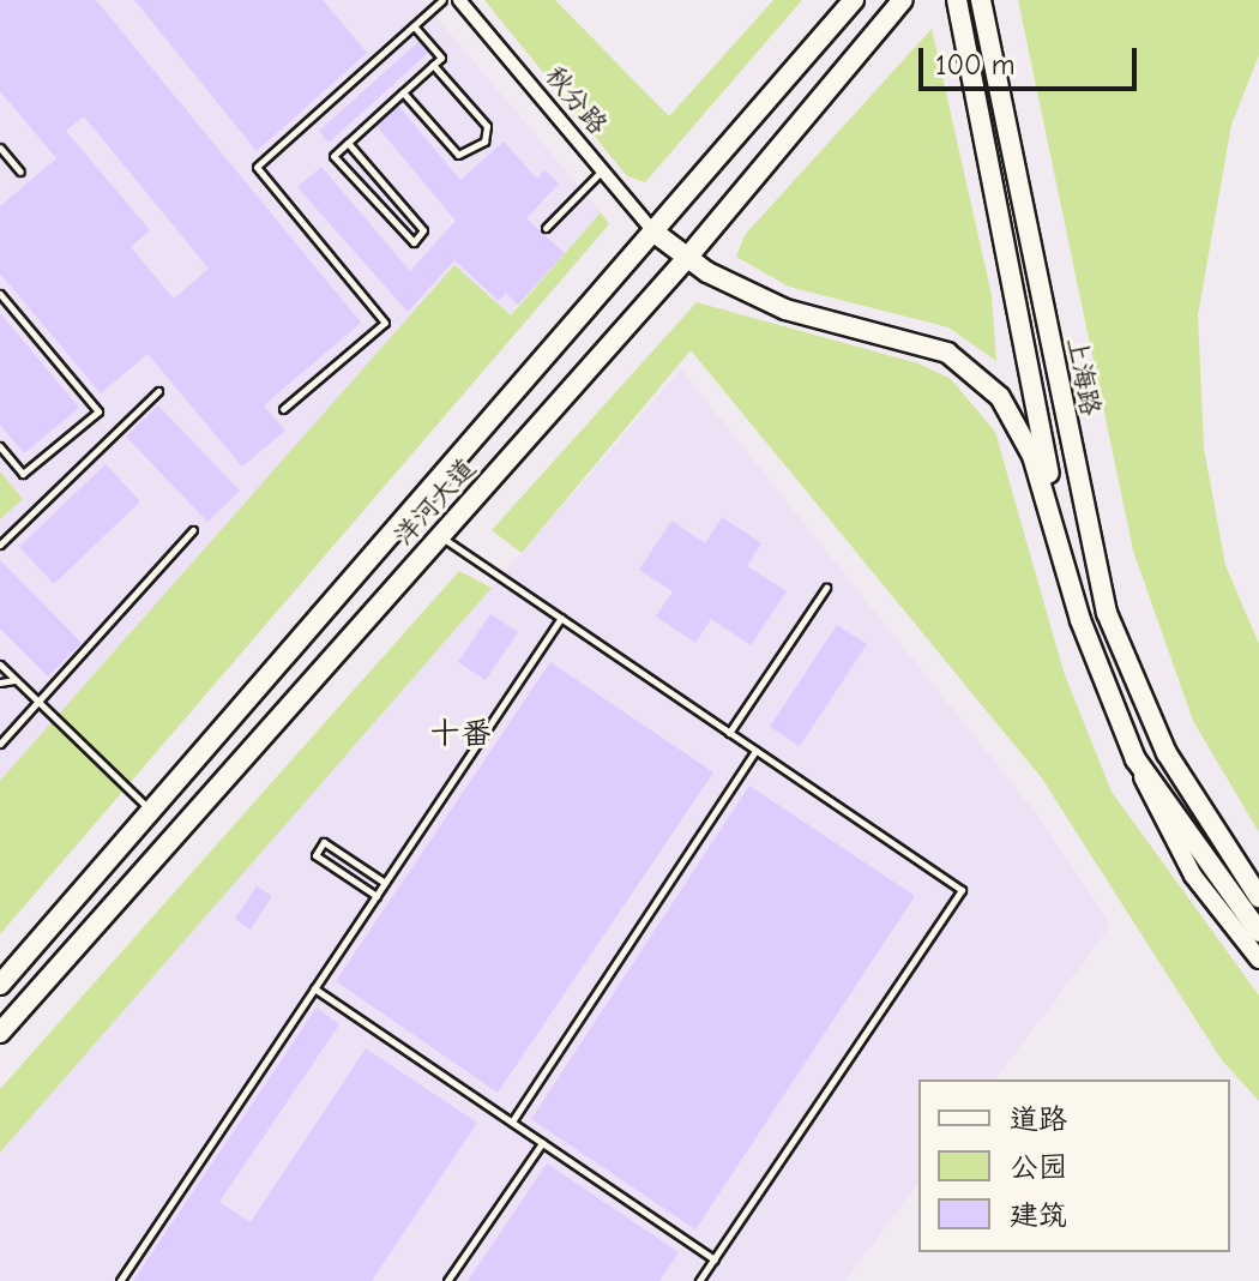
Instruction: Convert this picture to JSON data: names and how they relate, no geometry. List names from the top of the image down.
{
  "streets": {
    "main road": ["上海路", "洋河大道"],
    "street": ["秋分路"]
  },
  "crossings": [
    ["秋分路", "上海路"],
    ["秋分路", "洋河大道"],
    ["上海路", "洋河大道"]
  ],
  "districts": ["十番"],
  "legend": ["道路", "公园", "建筑"],
  "scale_bar": "100 m"
}
